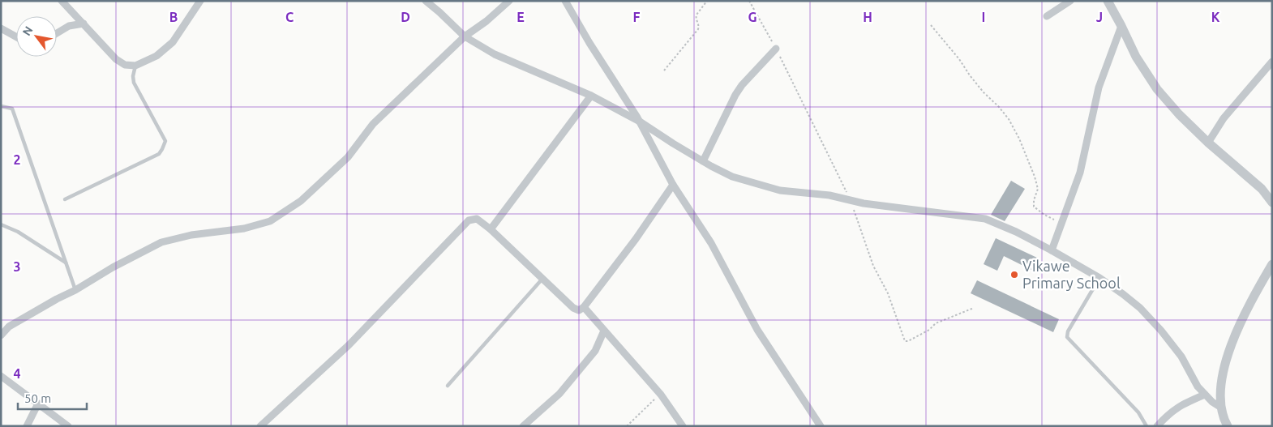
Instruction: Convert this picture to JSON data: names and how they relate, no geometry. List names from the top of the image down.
{
  "places": ["Vikawe Primary School"],
  "scale_bar": "50 m",
  "north": "top left",
  "grid": {
    "columns": [
      "B",
      "C",
      "D",
      "E",
      "F",
      "G",
      "H",
      "I",
      "J",
      "K"
    ],
    "rows": ["2", "3", "4"]
  }
}
